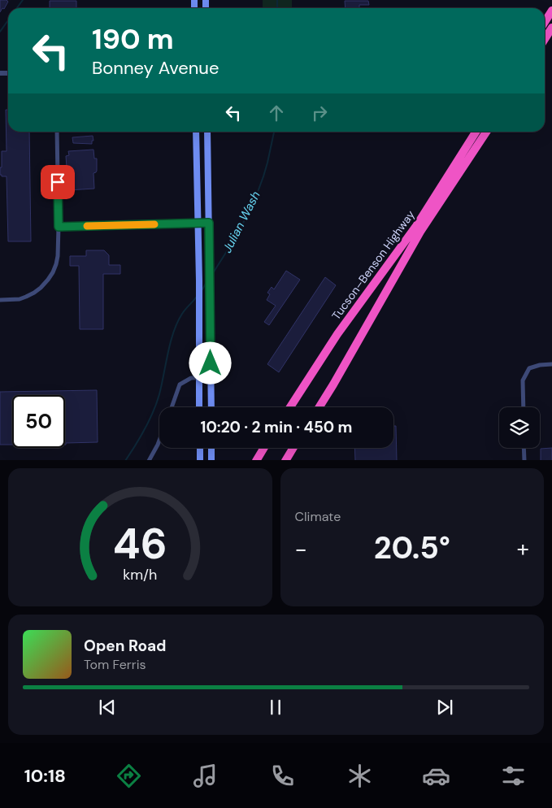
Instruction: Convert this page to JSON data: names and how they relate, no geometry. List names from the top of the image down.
{
  "streets": {
    "highway": ["Tucson–Benson Highway"]
  },
  "water": ["Julian Wash"],
  "page": {
    "turn": ["190 m", "Bonney Avenue"],
    "limit": "50",
    "trip": "10:20 · 2 min · 450 m",
    "tile": "Climate",
    "heat": ["−", "20.5°", "+"],
    "song": ["Open Road", "Tom Ferris"],
    "tabs": "10:18",
    "gauge": ["46", "km/h"]
  }
}
